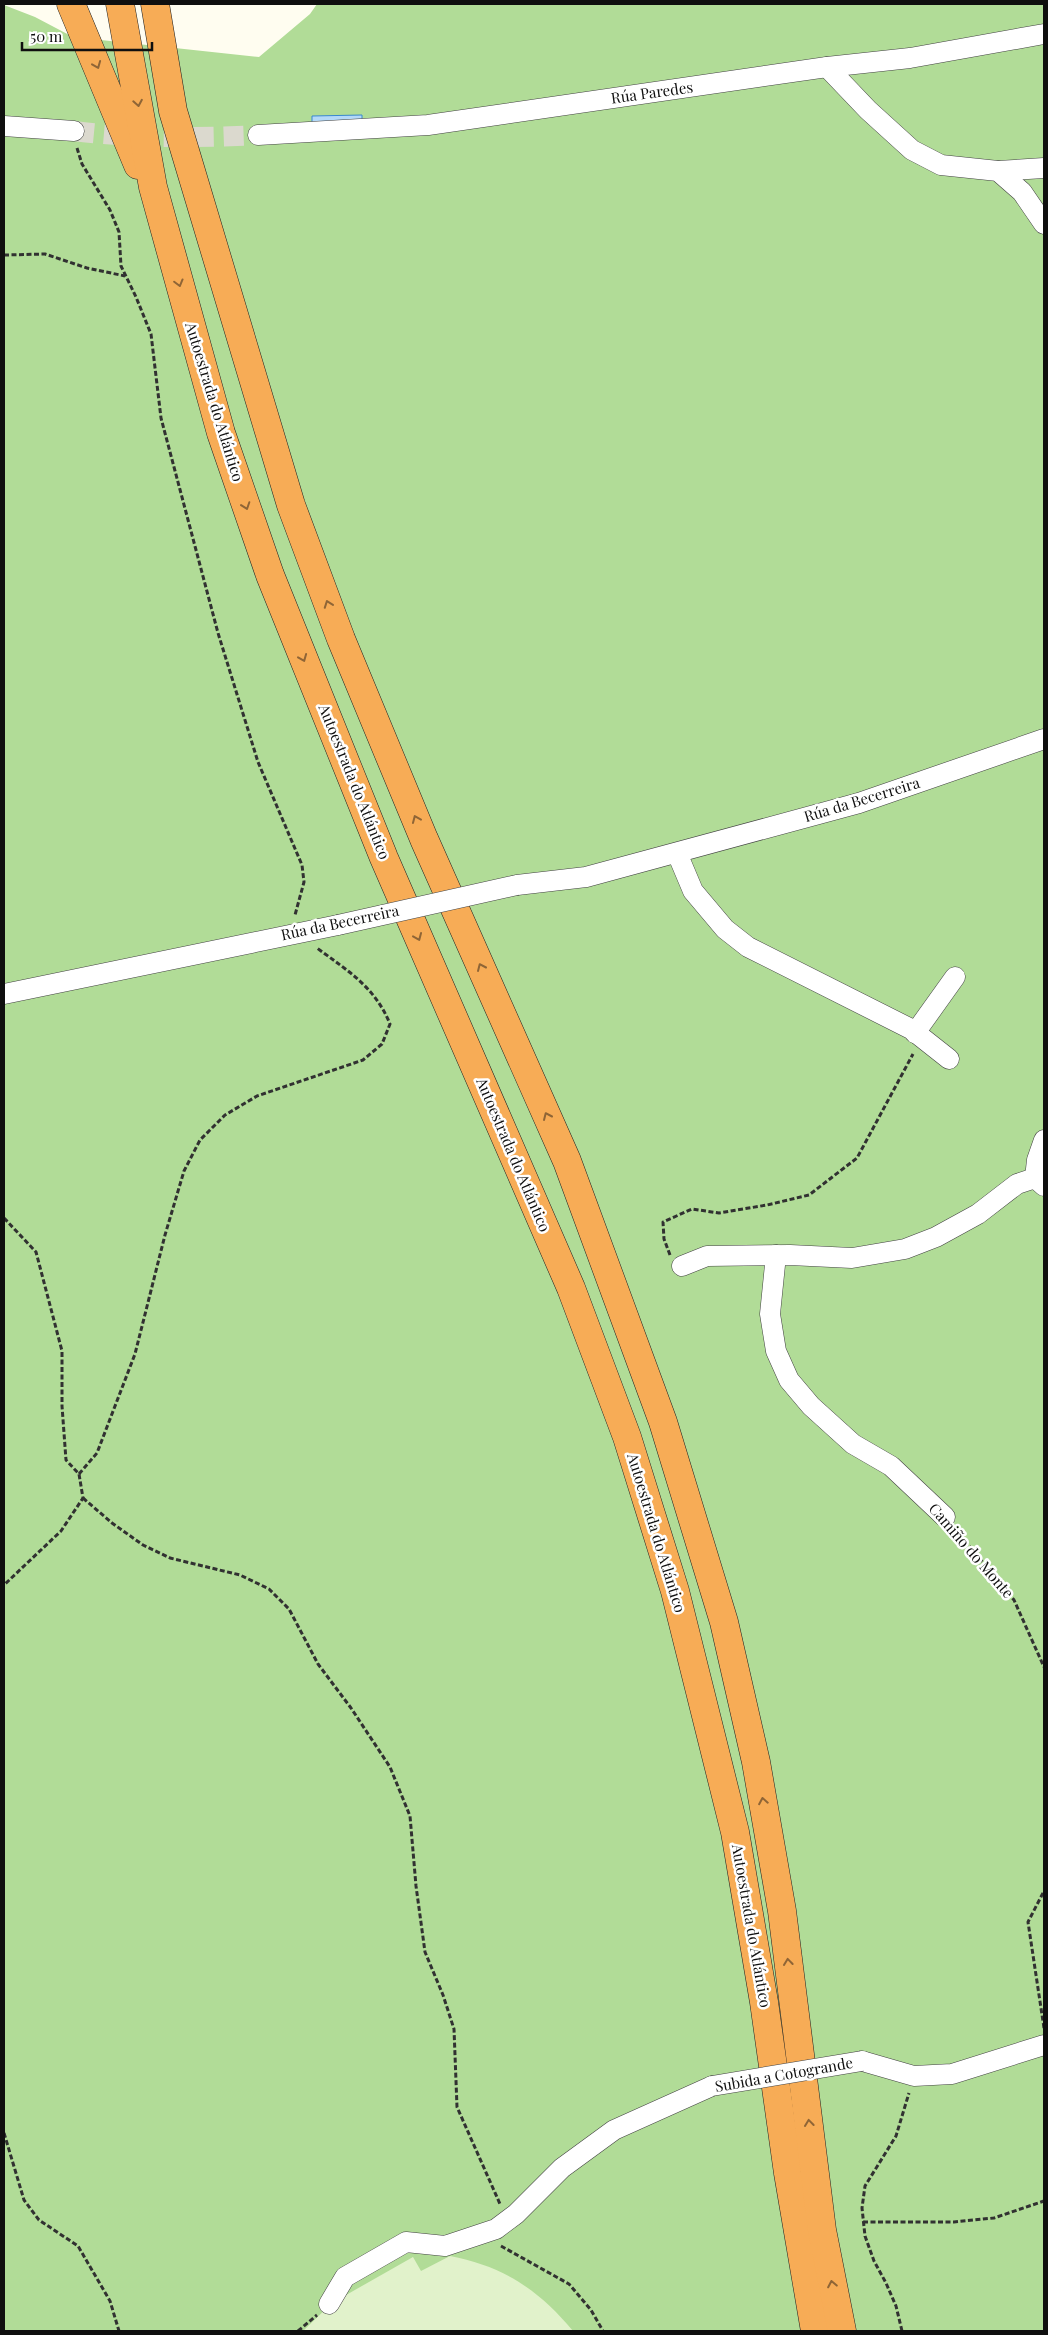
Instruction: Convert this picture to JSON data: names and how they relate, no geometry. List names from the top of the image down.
{
  "streets": {
    "highway": ["Autoestrada do Atlántico"],
    "street": [
      "Rúa Paredes",
      "Rúa da Becerreira",
      "Camiño do Monte",
      "Subida a Cotogrande"
    ]
  },
  "scale_bar": "50 m"
}
